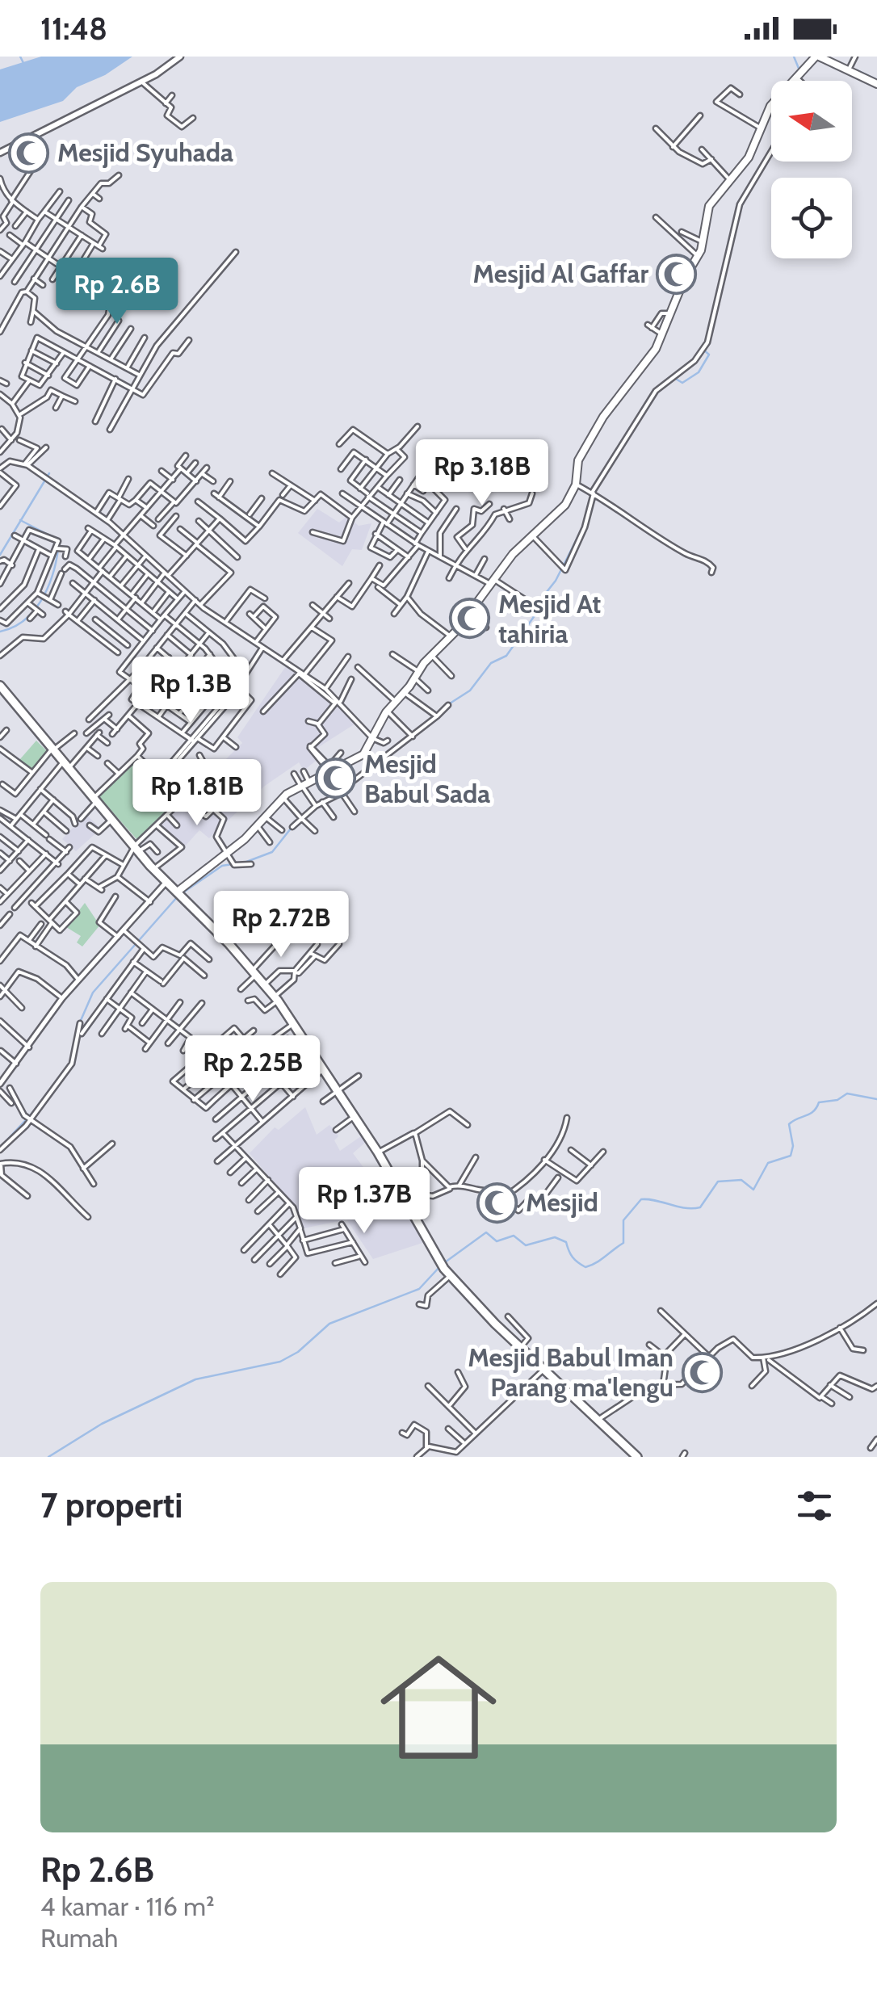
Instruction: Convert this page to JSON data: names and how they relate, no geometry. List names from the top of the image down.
{
  "places": {
    "mosque": [
      "Mesjid Syuhada",
      "Mesjid Al Gaffar",
      "Mesjid At tahiria",
      "Mesjid Babul Sada",
      "Mesjid",
      "Mesjid Babul Iman Parang ma'lengu"
    ]
  },
  "north": "left",
  "page": {
    "status": "11:48",
    "price": [
      "Rp 2.6B",
      "Rp 3.18B",
      "Rp 1.3B",
      "Rp 1.81B",
      "Rp 2.72B",
      "Rp 2.25B",
      "Rp 1.37B"
    ],
    "heading": "7 properti",
    "list": [
      {
        "name": "Rp 2.6B",
        "note": "4 kamar · 116 m² · Rumah"
      }
    ]
  }
}
